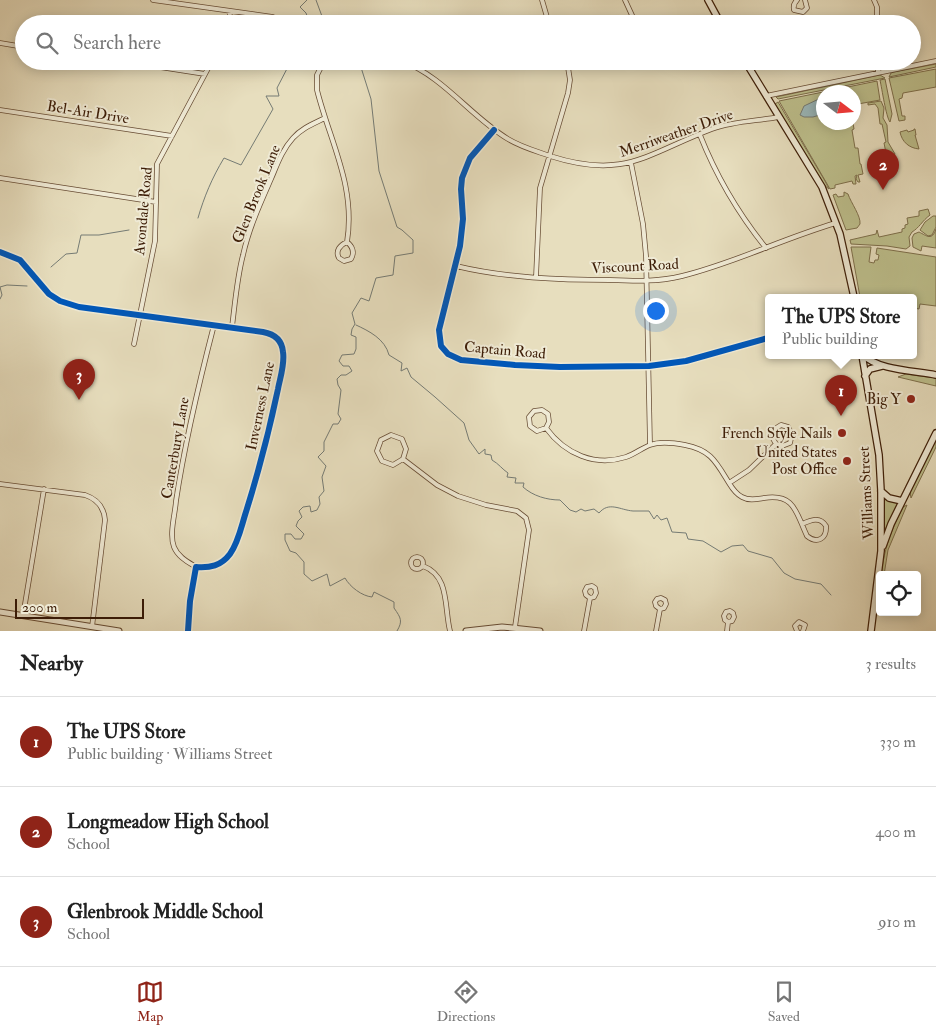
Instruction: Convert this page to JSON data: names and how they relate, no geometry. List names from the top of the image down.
{
  "streets": {
    "main road": ["Williams Street"],
    "street": [
      "Bel-Air Drive",
      "Merriweather Drive",
      "Glen Brook Lane",
      "Avondale Road",
      "Viscount Road",
      "Captain Road",
      "Inverness Lane",
      "Canterbury Lane"
    ]
  },
  "crossings": [
    ["Bel-Air Drive", "Avondale Road"],
    ["Merriweather Drive", "Captain Road"],
    ["Glen Brook Lane", "Inverness Lane"],
    ["Avondale Road", "Inverness Lane"],
    ["Viscount Road", "Captain Road"],
    ["Inverness Lane", "Canterbury Lane"]
  ],
  "places": ["Big Y", "French Style Nails", "United States Post Office"],
  "scale_bar": "200 m",
  "north": "right",
  "page": {
    "search": "Search here",
    "pins": ["2", "3", "1"],
    "popup": ["The UPS Store", "Public building"],
    "scale": "200 m",
    "heading": ["Nearby", "3 results"],
    "list": [
      {
        "mark": "1",
        "name": "The UPS Store",
        "note": "Public building · Williams Street",
        "value": "330 m"
      },
      {
        "mark": "2",
        "name": "Longmeadow High School",
        "note": "School",
        "value": "400 m"
      },
      {
        "mark": "3",
        "name": "Glenbrook Middle School",
        "note": "School",
        "value": "910 m"
      }
    ],
    "nav": ["Map", "Directions", "Saved"]
  }
}
